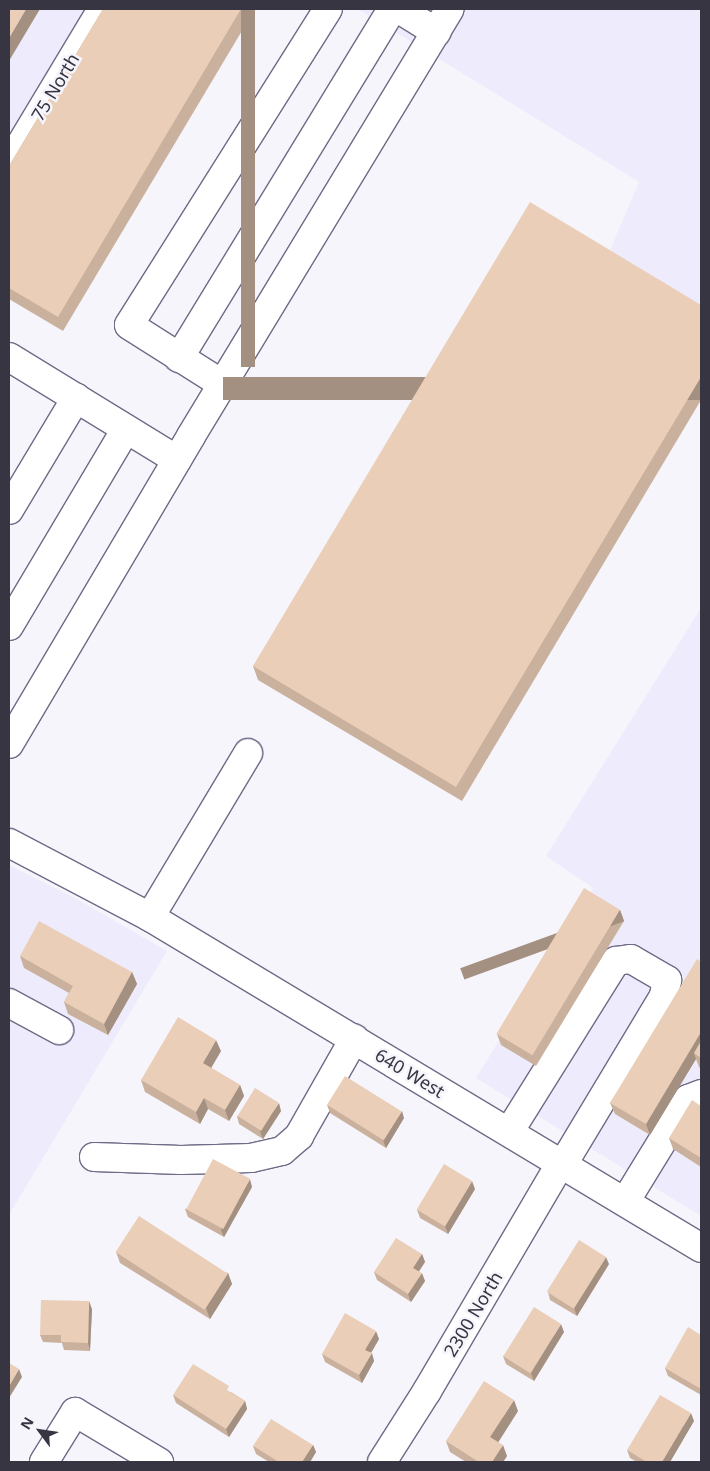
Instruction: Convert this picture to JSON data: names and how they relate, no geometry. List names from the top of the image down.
{
  "streets": {
    "street": ["75 North", "640 West", "2300 North"]
  },
  "crossings": [
    ["640 West", "2300 North"]
  ],
  "north": "top left"
}
